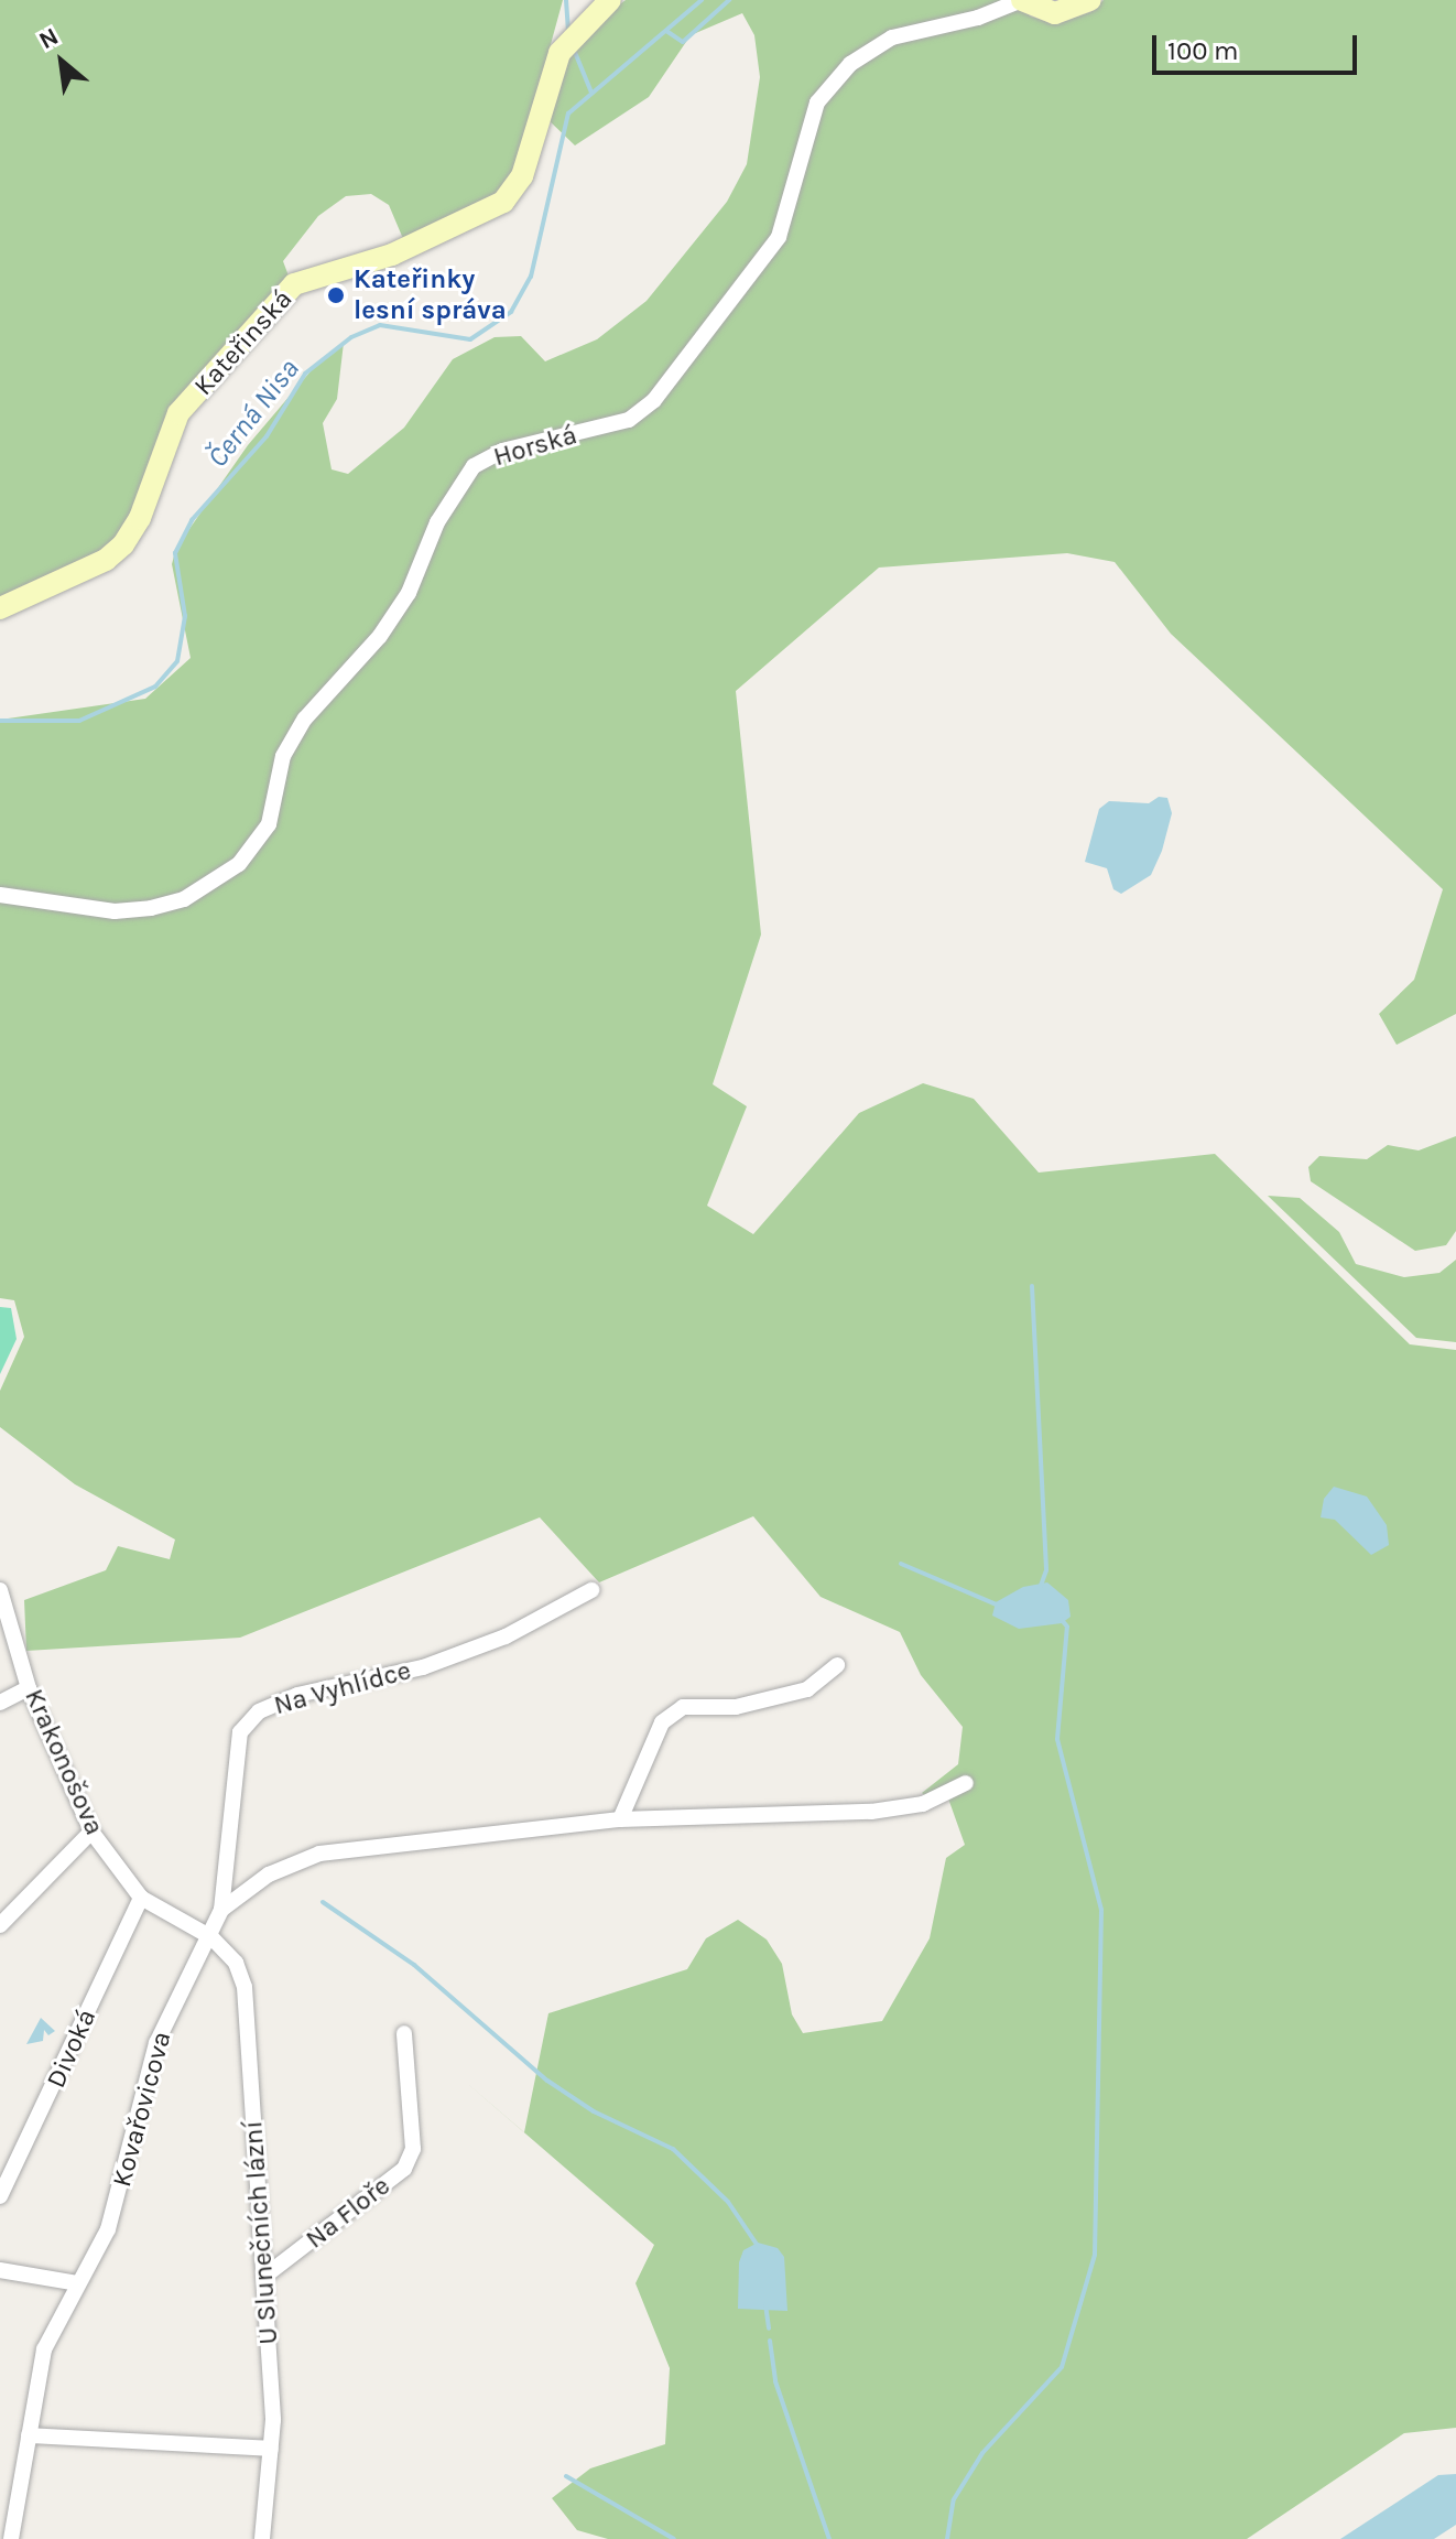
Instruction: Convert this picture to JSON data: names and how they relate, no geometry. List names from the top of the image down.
{
  "streets": {
    "street": [
      "Kateřinská",
      "Horská",
      "Na Vyhlídce",
      "Krakonošova",
      "Divoká",
      "Kovařovicova",
      "Na Floře",
      "U Slunečních lázní"
    ]
  },
  "crossings": [
    ["Na Vyhlídce", "Krakonošova"],
    ["Na Vyhlídce", "Kovařovicova"],
    ["Na Vyhlídce", "U Slunečních lázní"],
    ["Krakonošova", "Divoká"],
    ["Krakonošova", "Kovařovicova"],
    ["Krakonošova", "U Slunečních lázní"],
    ["Kovařovicova", "U Slunečních lázní"],
    ["Na Floře", "U Slunečních lázní"]
  ],
  "water": ["Černá Nisa"],
  "places": ["Kateřinky lesní správa"],
  "scale_bar": "100 m",
  "north": "top left"
}
